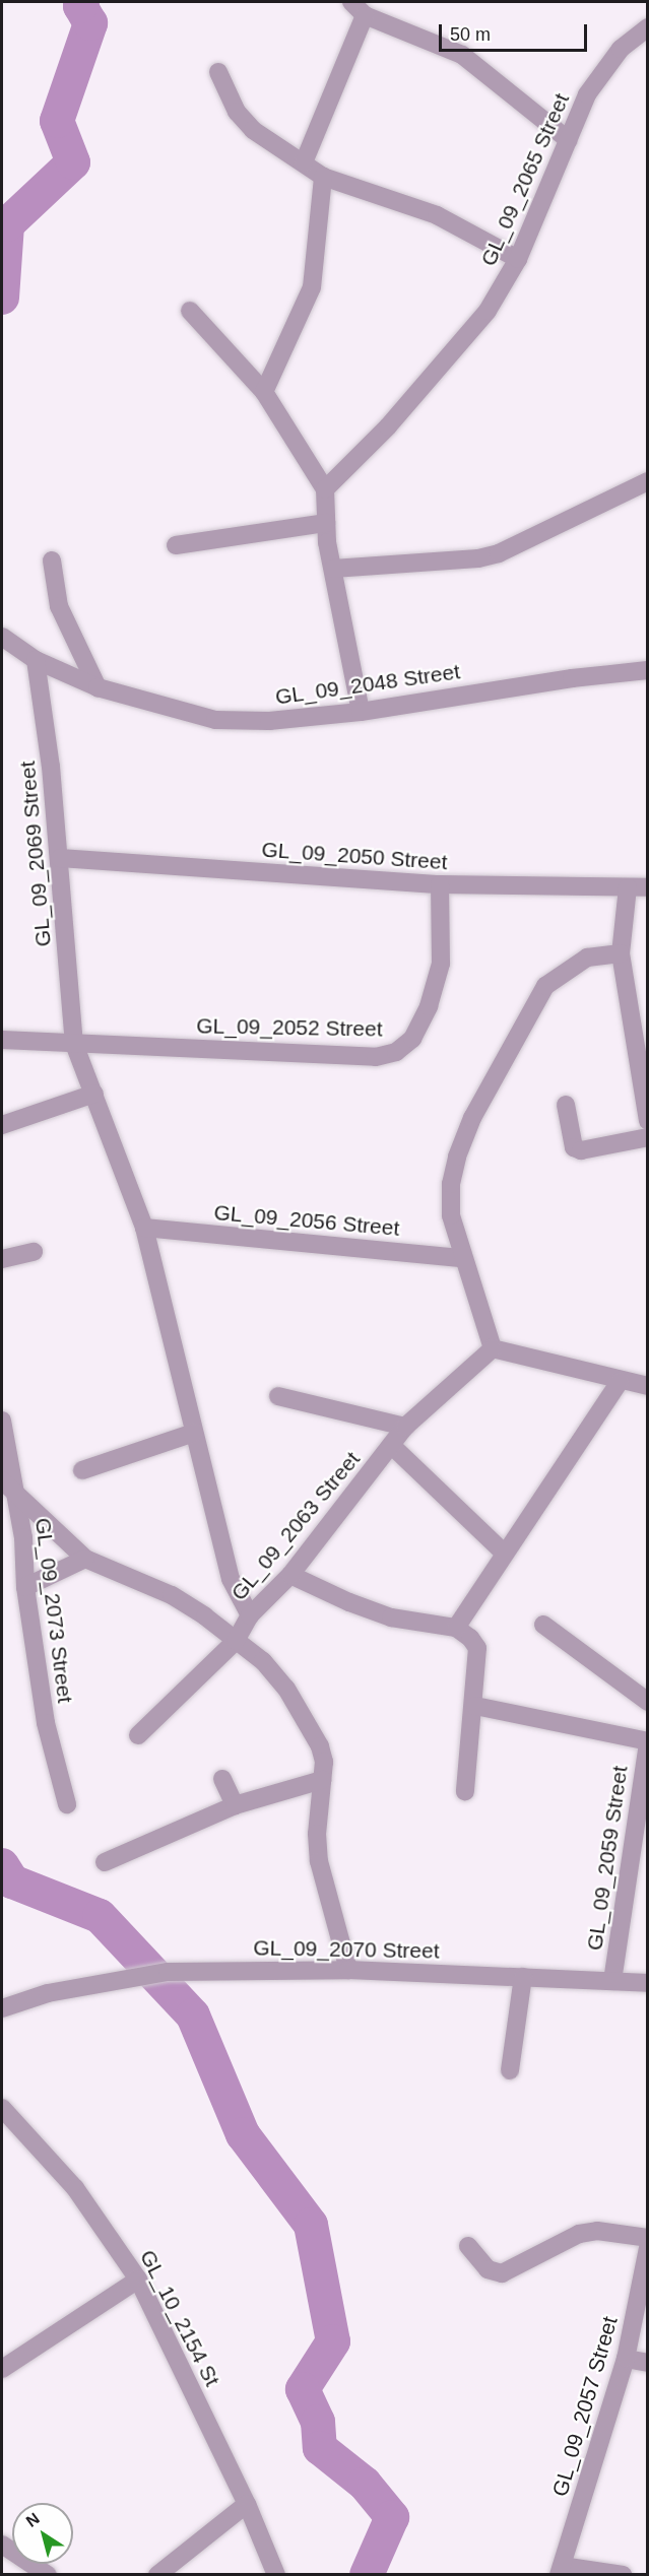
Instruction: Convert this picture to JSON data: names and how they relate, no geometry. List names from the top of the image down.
{
  "streets": {
    "street": [
      "GL_09_2065 Street",
      "GL_09_2048 Street",
      "GL_09_2069 Street",
      "GL_09_2050 Street",
      "GL_09_2052 Street",
      "GL_09_2056 Street",
      "GL_09_2063 Street",
      "GL_09_2073 Street",
      "GL_09_2059 Street",
      "GL_09_2070 Street",
      "GL_10_2154 St",
      "GL_09_2057 Street"
    ]
  },
  "crossings": [
    ["GL_09_2048 Street", "GL_09_2069 Street"],
    ["GL_09_2069 Street", "GL_09_2050 Street"],
    ["GL_09_2069 Street", "GL_09_2052 Street"],
    ["GL_09_2069 Street", "GL_09_2056 Street"],
    ["GL_09_2069 Street", "GL_09_2063 Street"],
    ["GL_09_2050 Street", "GL_09_2052 Street"],
    ["GL_09_2059 Street", "GL_09_2070 Street"]
  ],
  "scale_bar": "50 m",
  "north": "top left"
}
